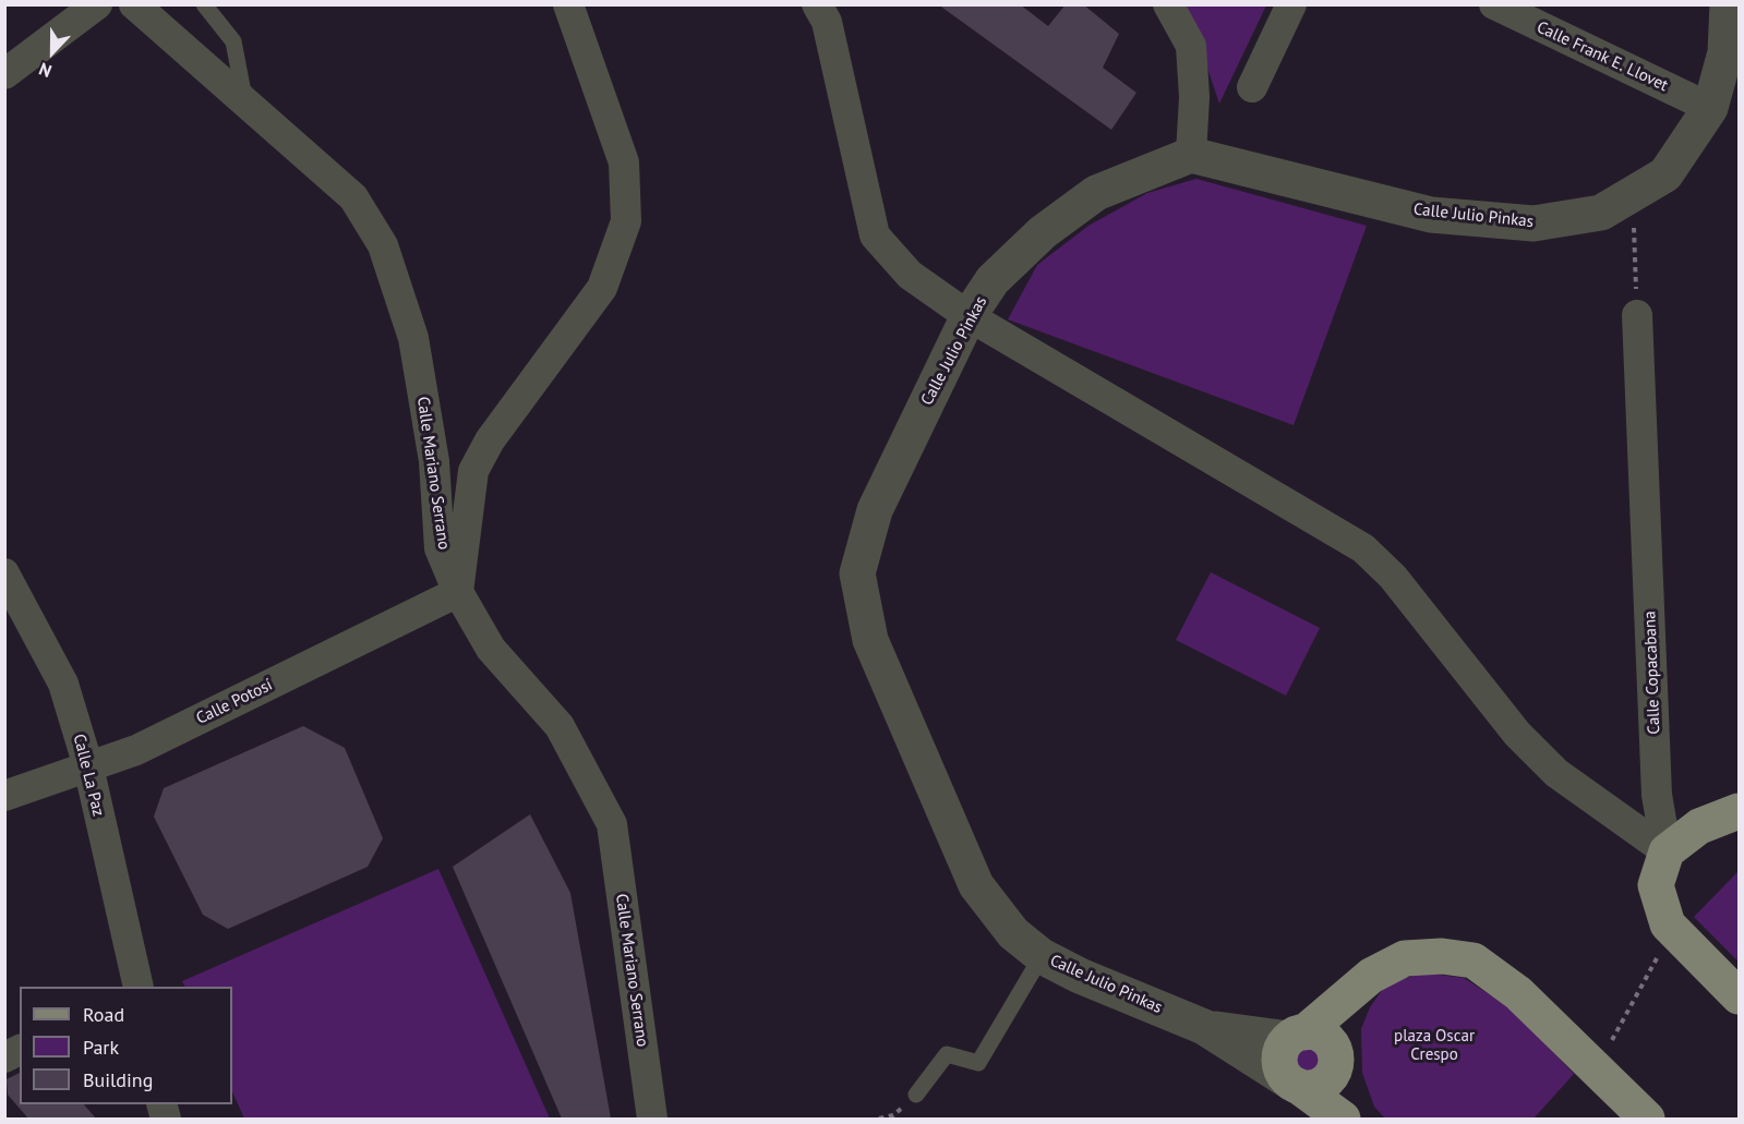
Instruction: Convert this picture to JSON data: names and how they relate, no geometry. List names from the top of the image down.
{
  "streets": {
    "main road": ["Calle Copacabana"],
    "street": [
      "Calle Frank E. Llovet",
      "Calle Julio Pinkas",
      "Calle Mariano Serrano",
      "Calle Potosí",
      "Calle La Paz"
    ]
  },
  "crossings": [
    ["Calle Frank E. Llovet", "Calle Julio Pinkas"],
    ["Calle Mariano Serrano", "Calle Potosí"],
    ["Calle Potosí", "Calle La Paz"]
  ],
  "parks": ["plaza Oscar Crespo"],
  "legend": ["Road", "Park", "Building"],
  "north": "bottom"
}
